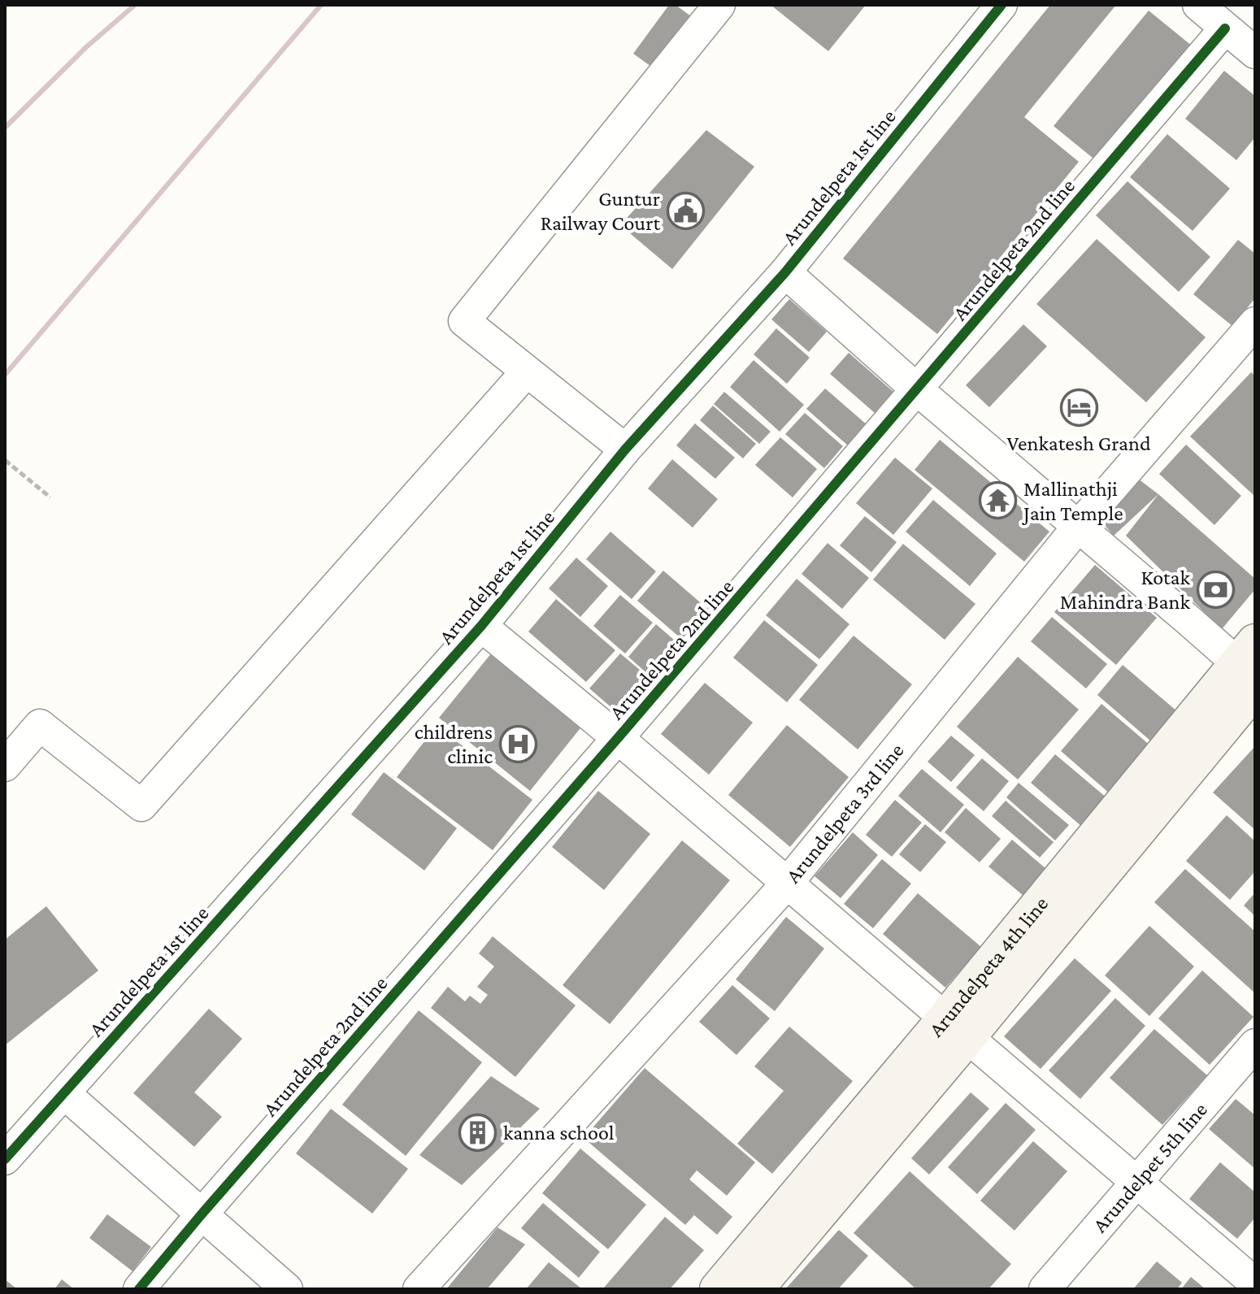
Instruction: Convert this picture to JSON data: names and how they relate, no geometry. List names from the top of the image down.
{
  "streets": {
    "street": [
      "Arundelpeta 1st line",
      "Arundelpeta 2nd line",
      "Arundelpeta 3rd line",
      "Arundelpeta 4th line",
      "Arundelpet 5th line"
    ]
  },
  "places": {
    "public building": ["Guntur Railway Court"],
    "hotel": ["Venkatesh Grand"],
    "temple": ["Mallinathji Jain Temple"],
    "bank": ["Kotak Mahindra Bank"],
    "hospital": ["childrens clinic"],
    "building": ["kanna school"]
  }
}
